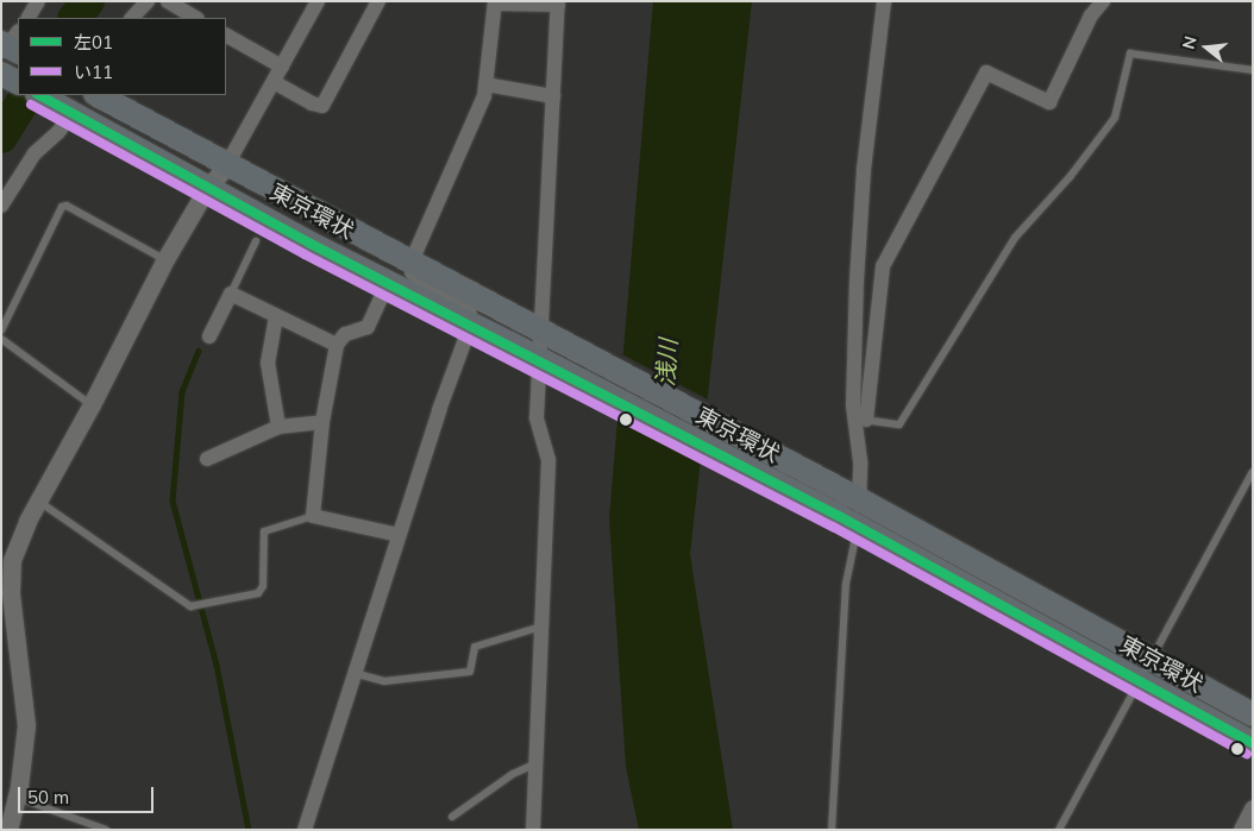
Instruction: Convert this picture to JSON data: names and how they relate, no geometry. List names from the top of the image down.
{
  "streets": {
    "highway": ["東京環状"]
  },
  "water": ["浅川"],
  "lines": ["transit line 左01", "transit line い11"],
  "legend": ["左01", "い11"],
  "scale_bar": "50 m",
  "north": "left"
}
